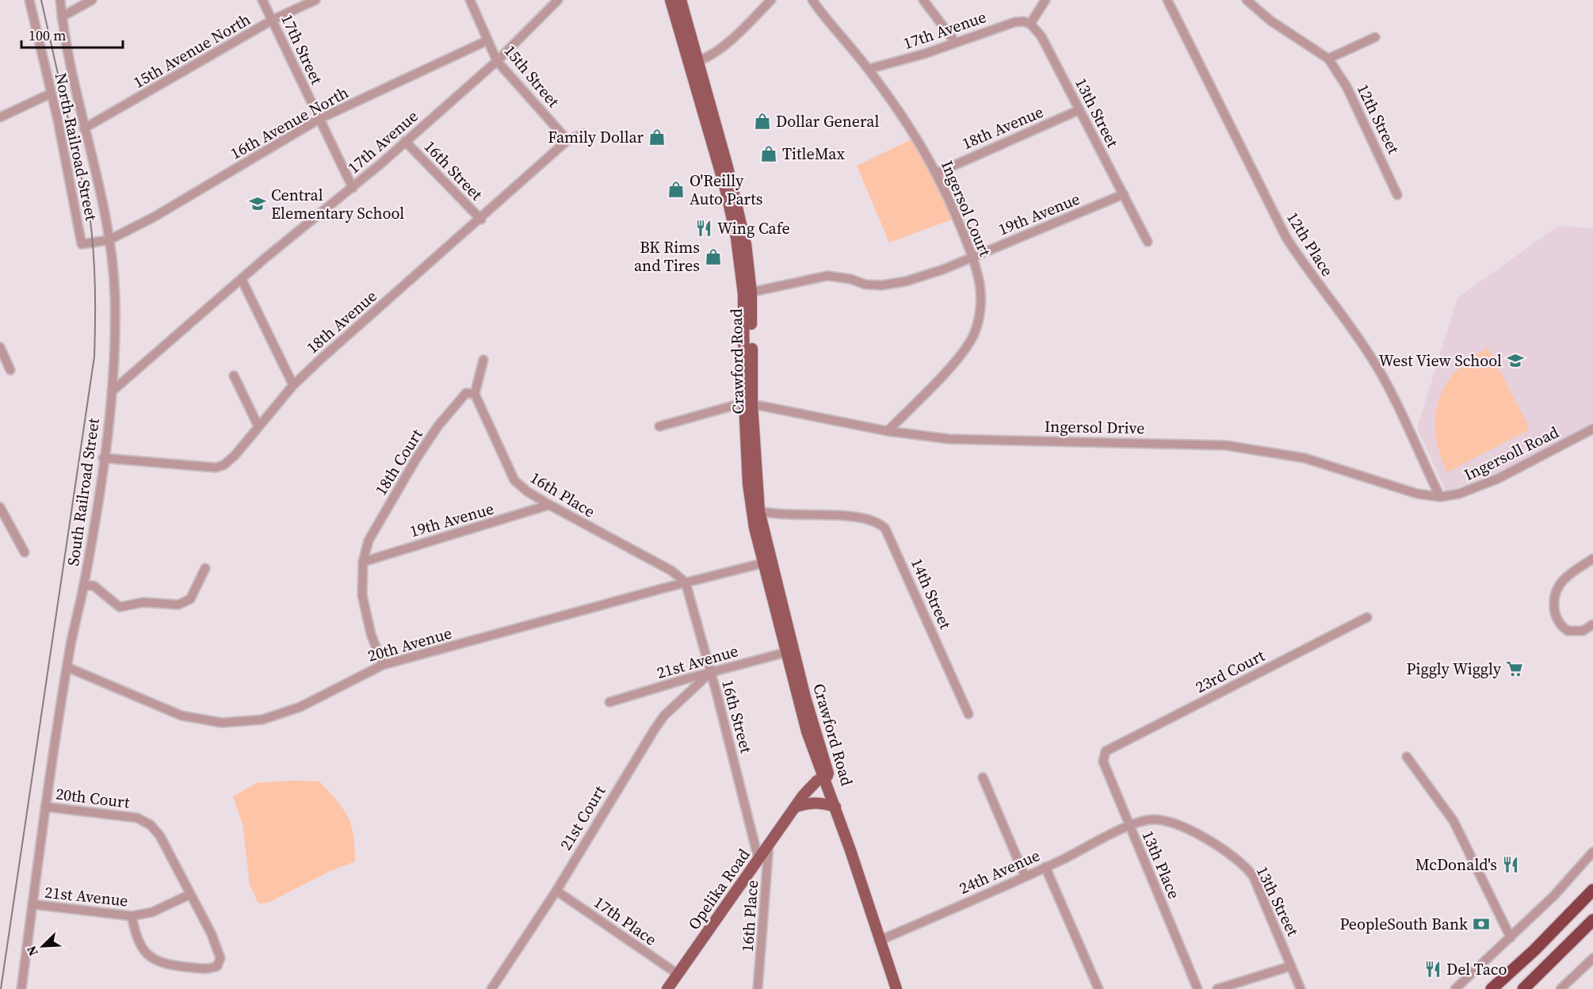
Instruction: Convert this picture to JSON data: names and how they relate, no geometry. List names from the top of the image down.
{
  "streets": {
    "main road": ["Crawford Road", "Opelika Road"],
    "street": [
      "17th Avenue",
      "17th Street",
      "15th Avenue North",
      "15th Street",
      "13th Street",
      "12th Street",
      "16th Avenue North",
      "18th Avenue",
      "North Railroad Street",
      "16th Street",
      "Ingersol Court",
      "19th Avenue",
      "12th Place",
      "Ingersol Drive",
      "Ingersoll Road",
      "18th Court",
      "South Railroad Street",
      "16th Place",
      "14th Street",
      "20th Avenue",
      "21st Avenue",
      "23rd Court",
      "20th Court",
      "21st Court",
      "13th Place",
      "24th Avenue",
      "17th Place"
    ]
  },
  "crossings": [
    ["17th Avenue", "17th Street"],
    ["17th Avenue", "15th Street"],
    ["17th Avenue", "13th Street"],
    ["17th Avenue", "16th Street"],
    ["17th Avenue", "Ingersol Court"],
    ["17th Avenue", "South Railroad Street"],
    ["17th Street", "15th Avenue North"],
    ["17th Street", "16th Avenue North"],
    ["15th Avenue North", "South Railroad Street"],
    ["15th Street", "16th Avenue North"],
    ["15th Street", "18th Avenue"],
    ["13th Street", "18th Avenue"],
    ["13th Street", "19th Avenue"],
    ["13th Street", "13th Place"],
    ["13th Street", "24th Avenue"],
    ["16th Avenue North", "North Railroad Street"],
    ["16th Avenue North", "South Railroad Street"],
    ["18th Avenue", "16th Street"],
    ["18th Avenue", "Ingersol Court"],
    ["18th Avenue", "South Railroad Street"],
    ["16th Street", "16th Place"],
    ["16th Street", "20th Avenue"],
    ["16th Street", "21st Avenue"],
    ["16th Street", "21st Court"],
    ["16th Street", "Opelika Road"],
    ["Ingersol Court", "19th Avenue"],
    ["Ingersol Court", "Ingersol Drive"],
    ["19th Avenue", "Crawford Road"],
    ["19th Avenue", "18th Court"],
    ["19th Avenue", "16th Place"],
    ["12th Place", "Ingersol Drive"],
    ["12th Place", "Ingersoll Road"],
    ["Crawford Road", "Ingersol Drive"],
    ["Crawford Road", "14th Street"],
    ["Crawford Road", "20th Avenue"],
    ["Crawford Road", "21st Avenue"],
    ["Crawford Road", "Opelika Road"],
    ["Ingersol Drive", "Ingersoll Road"],
    ["18th Court", "16th Place"],
    ["18th Court", "20th Avenue"],
    ["South Railroad Street", "20th Avenue"],
    ["South Railroad Street", "21st Avenue"],
    ["South Railroad Street", "20th Court"],
    ["16th Place", "20th Avenue"],
    ["16th Place", "Opelika Road"],
    ["21st Avenue", "20th Court"],
    ["21st Avenue", "21st Court"],
    ["23rd Court", "13th Place"],
    ["21st Court", "17th Place"],
    ["13th Place", "24th Avenue"],
    ["Opelika Road", "17th Place"]
  ],
  "places": {
    "shop": [
      "Dollar General",
      "Family Dollar",
      "TitleMax",
      "O'Reilly Auto Parts",
      "BK Rims and Tires"
    ],
    "school or university": ["Central Elementary School", "West View School"],
    "restaurant": ["Wing Cafe", "McDonald's", "Del Taco"],
    "supermarket": ["Piggly Wiggly"],
    "bank": ["PeopleSouth Bank"]
  },
  "scale_bar": "100 m",
  "north": "bottom left"
}
